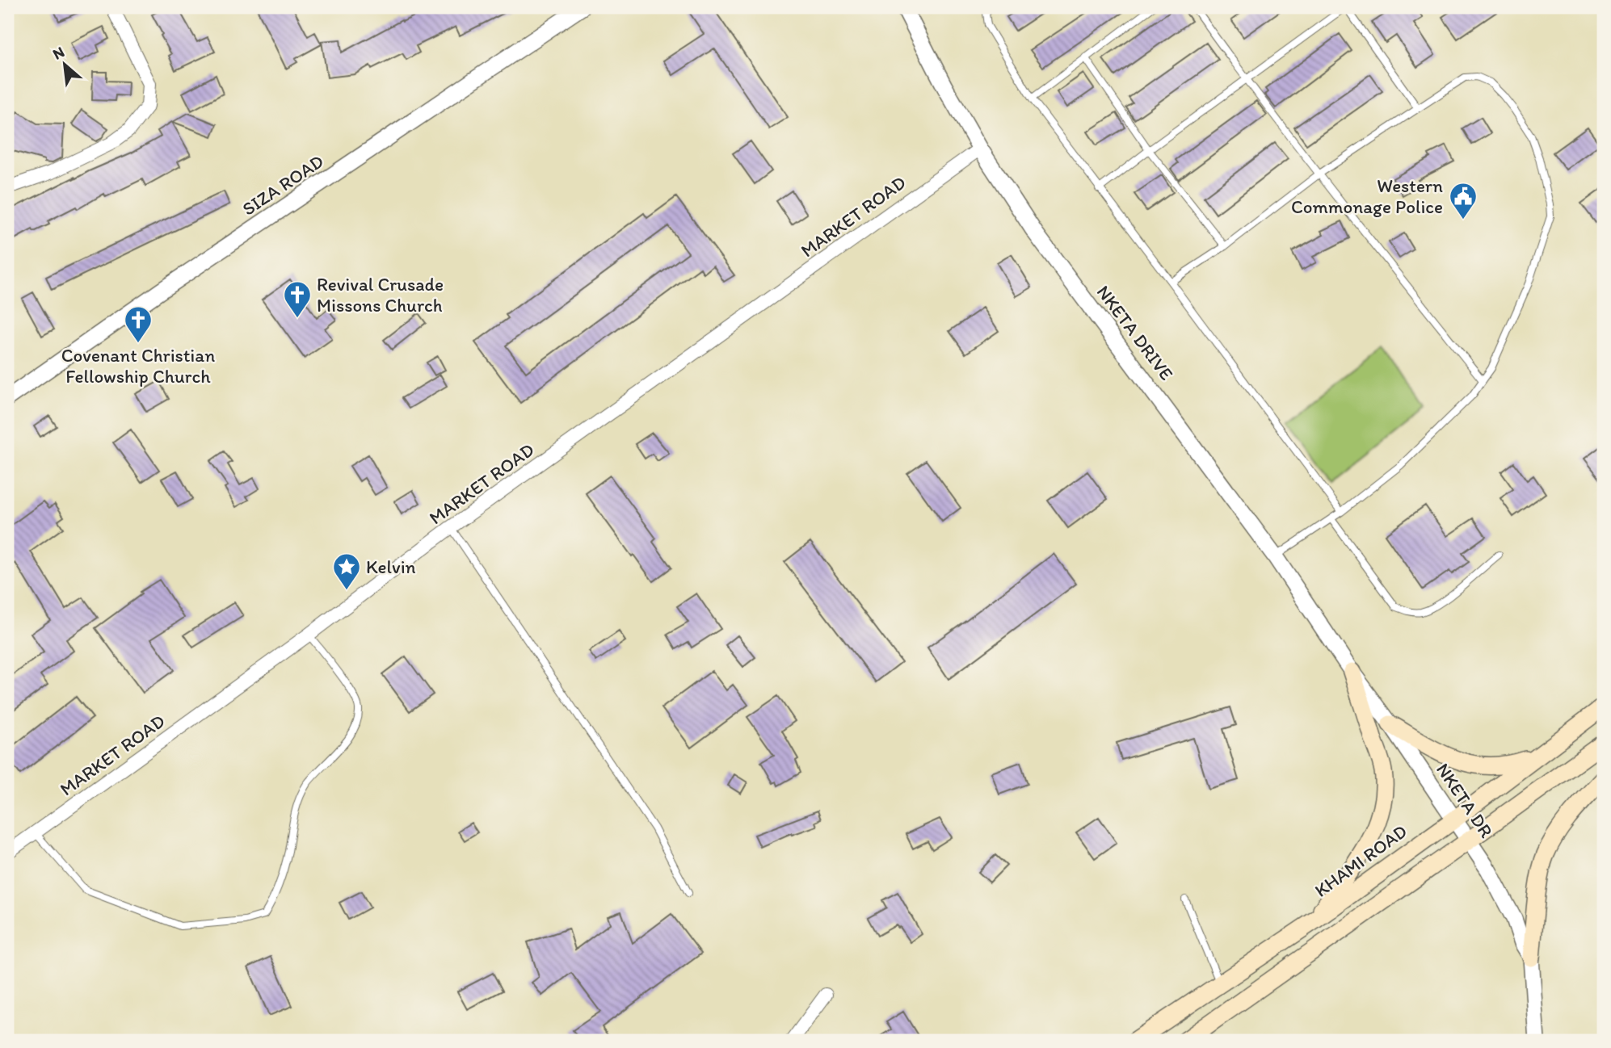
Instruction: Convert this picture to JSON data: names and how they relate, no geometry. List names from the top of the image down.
{
  "streets": {
    "main road": ["KHAMI ROAD"],
    "street": [
      "SIZA ROAD",
      "MARKET ROAD",
      "NKETA DRIVE",
      "NKETA DR"
    ]
  },
  "crossings": [
    ["MARKET ROAD", "NKETA DRIVE"],
    ["NKETA DRIVE", "NKETA DR"],
    ["NKETA DR", "KHAMI ROAD"]
  ],
  "places": {
    "public building": ["Western Commonage Police"],
    "church": ["Revival Crusade Missons Church", "Covenant Christian Fellowship Church"],
    "place": ["Kelvin"]
  },
  "north": "top left"
}
